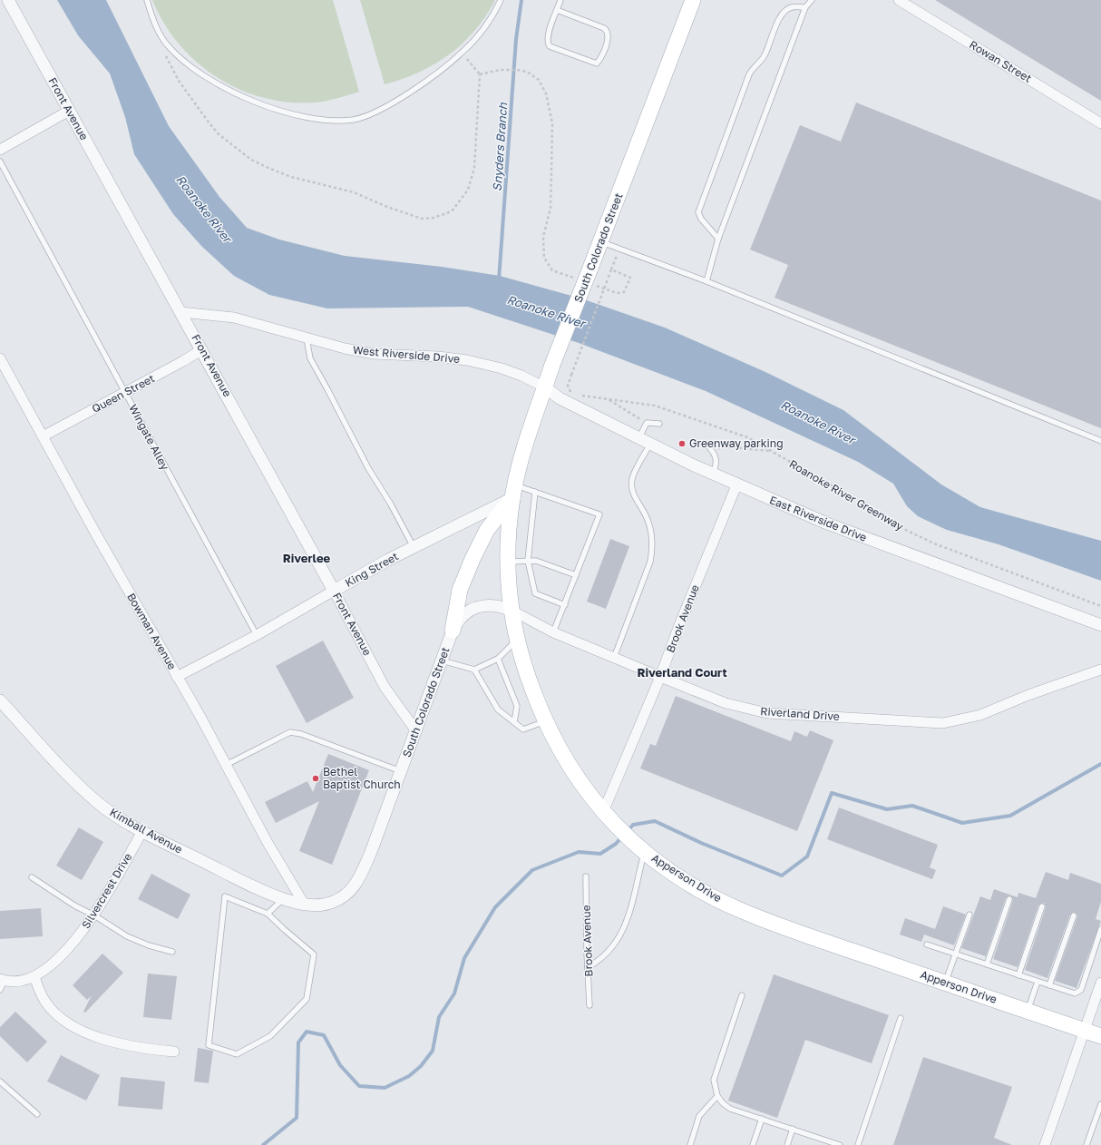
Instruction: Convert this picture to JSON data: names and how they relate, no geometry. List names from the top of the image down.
{
  "streets": {
    "main road": ["South Colorado Street", "Apperson Drive"],
    "street": [
      "Rowan Street",
      "Front Avenue",
      "West Riverside Drive",
      "Queen Street",
      "East Riverside Drive",
      "King Street",
      "Brook Avenue",
      "Bowman Avenue",
      "Riverland Drive",
      "Kimball Avenue",
      "Silvercrest Drive"
    ],
    "lane": ["Wingate Alley"],
    "path": ["Roanoke River Greenway"]
  },
  "crossings": [
    ["Front Avenue", "South Colorado Street"],
    ["Front Avenue", "West Riverside Drive"],
    ["Front Avenue", "Queen Street"],
    ["Front Avenue", "King Street"],
    ["South Colorado Street", "West Riverside Drive"],
    ["South Colorado Street", "East Riverside Drive"],
    ["South Colorado Street", "King Street"],
    ["South Colorado Street", "Bowman Avenue"],
    ["South Colorado Street", "Riverland Drive"],
    ["South Colorado Street", "Kimball Avenue"],
    ["South Colorado Street", "Apperson Drive"],
    ["West Riverside Drive", "East Riverside Drive"],
    ["Queen Street", "Wingate Alley"],
    ["Queen Street", "Bowman Avenue"],
    ["Wingate Alley", "King Street"],
    ["East Riverside Drive", "Brook Avenue"],
    ["King Street", "Bowman Avenue"],
    ["King Street", "Apperson Drive"],
    ["Brook Avenue", "Riverland Drive"],
    ["Brook Avenue", "Apperson Drive"],
    ["Bowman Avenue", "Kimball Avenue"],
    ["Riverland Drive", "Apperson Drive"],
    ["Kimball Avenue", "Silvercrest Drive"]
  ],
  "districts": ["Riverlee", "Riverland Court"],
  "water": ["Snyders Branch", "Roanoke River"],
  "places": ["Greenway parking", "Bethel Baptist Church"]
}
